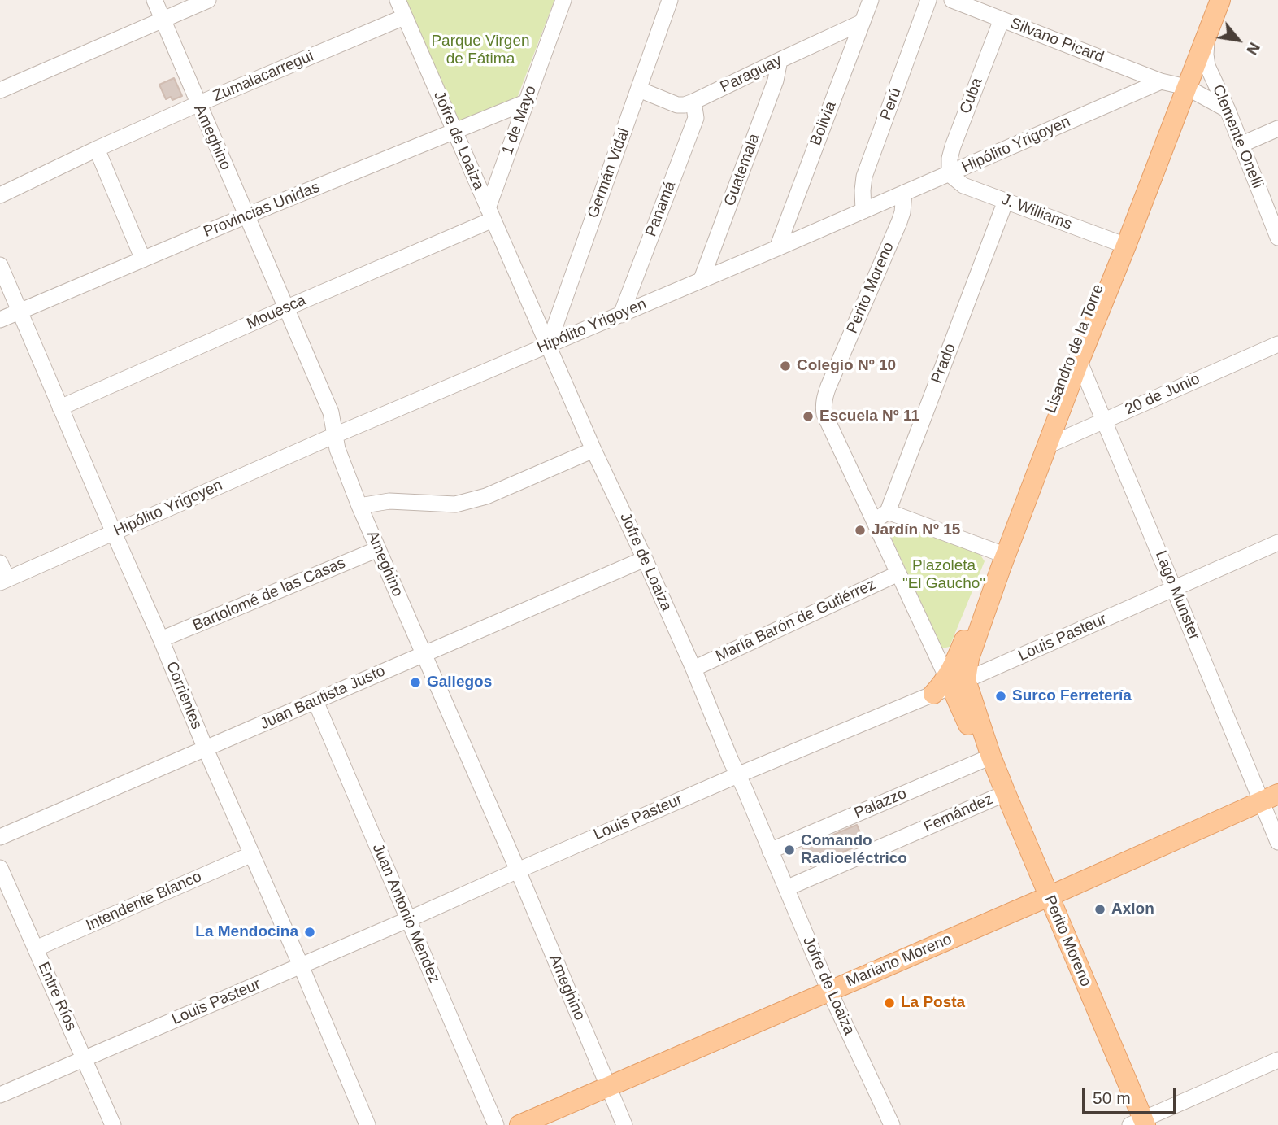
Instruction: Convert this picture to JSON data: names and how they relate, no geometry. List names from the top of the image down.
{
  "streets": {
    "main road": ["Perito Moreno", "Lisandro de la Torre", "Mariano Moreno"],
    "street": [
      "Silvano Picard",
      "Paraguay",
      "Zumalacarregui",
      "Cuba",
      "Perú",
      "1 de Mayo",
      "Bolivia",
      "Clemente Onelli",
      "Ameghino",
      "Jofre de Loaiza",
      "Hipólito Yrigoyen",
      "Guatemala",
      "Germán Vidal",
      "Panamá",
      "Provincias Unidas",
      "J. Williams",
      "Mouesca",
      "Prado",
      "20 de Junio",
      "Bartolomé de las Casas",
      "Lago Munster",
      "María Barón de Gutiérrez",
      "Louis Pasteur",
      "Corrientes",
      "Juan Bautista Justo",
      "Palazzo",
      "Fernández",
      "Intendente Blanco",
      "Juan Antonio Mendez",
      "Entre Ríos"
    ]
  },
  "crossings": [
    ["Silvano Picard", "Cuba"],
    ["Silvano Picard", "Clemente Onelli"],
    ["Silvano Picard", "Hipólito Yrigoyen"],
    ["Silvano Picard", "Lisandro de la Torre"],
    ["Paraguay", "Bolivia"],
    ["Paraguay", "Guatemala"],
    ["Paraguay", "Germán Vidal"],
    ["Paraguay", "Panamá"],
    ["Zumalacarregui", "Ameghino"],
    ["Zumalacarregui", "Jofre de Loaiza"],
    ["Cuba", "Hipólito Yrigoyen"],
    ["Cuba", "J. Williams"],
    ["Perú", "Hipólito Yrigoyen"],
    ["1 de Mayo", "Jofre de Loaiza"],
    ["1 de Mayo", "Provincias Unidas"],
    ["1 de Mayo", "Mouesca"],
    ["Bolivia", "Hipólito Yrigoyen"],
    ["Clemente Onelli", "Lisandro de la Torre"],
    ["Ameghino", "Hipólito Yrigoyen"],
    ["Ameghino", "Provincias Unidas"],
    ["Ameghino", "Mouesca"],
    ["Ameghino", "Bartolomé de las Casas"],
    ["Ameghino", "Louis Pasteur"],
    ["Ameghino", "Juan Bautista Justo"],
    ["Ameghino", "Mariano Moreno"],
    ["Jofre de Loaiza", "Hipólito Yrigoyen"],
    ["Jofre de Loaiza", "Germán Vidal"],
    ["Jofre de Loaiza", "Provincias Unidas"],
    ["Jofre de Loaiza", "Mouesca"],
    ["Jofre de Loaiza", "María Barón de Gutiérrez"],
    ["Jofre de Loaiza", "Louis Pasteur"],
    ["Jofre de Loaiza", "Juan Bautista Justo"],
    ["Jofre de Loaiza", "Palazzo"],
    ["Jofre de Loaiza", "Fernández"],
    ["Jofre de Loaiza", "Mariano Moreno"],
    ["Hipólito Yrigoyen", "Guatemala"],
    ["Hipólito Yrigoyen", "Germán Vidal"],
    ["Hipólito Yrigoyen", "Panamá"],
    ["Hipólito Yrigoyen", "J. Williams"],
    ["Hipólito Yrigoyen", "Perito Moreno"],
    ["Hipólito Yrigoyen", "Lisandro de la Torre"],
    ["Hipólito Yrigoyen", "Corrientes"],
    ["Provincias Unidas", "Corrientes"],
    ["J. Williams", "Lisandro de la Torre"],
    ["J. Williams", "Prado"],
    ["Perito Moreno", "Lisandro de la Torre"],
    ["Perito Moreno", "Prado"],
    ["Perito Moreno", "María Barón de Gutiérrez"],
    ["Perito Moreno", "Louis Pasteur"],
    ["Perito Moreno", "Palazzo"],
    ["Perito Moreno", "Fernández"],
    ["Perito Moreno", "Mariano Moreno"],
    ["Mouesca", "Corrientes"],
    ["Lisandro de la Torre", "20 de Junio"],
    ["Lisandro de la Torre", "Lago Munster"],
    ["Lisandro de la Torre", "Louis Pasteur"],
    ["20 de Junio", "Lago Munster"],
    ["Bartolomé de las Casas", "Corrientes"],
    ["Lago Munster", "Louis Pasteur"],
    ["Lago Munster", "Mariano Moreno"],
    ["Louis Pasteur", "Corrientes"],
    ["Louis Pasteur", "Juan Antonio Mendez"],
    ["Louis Pasteur", "Entre Ríos"],
    ["Corrientes", "Juan Bautista Justo"],
    ["Corrientes", "Intendente Blanco"],
    ["Juan Bautista Justo", "Juan Antonio Mendez"],
    ["Intendente Blanco", "Entre Ríos"]
  ],
  "parks": ["Parque Virgen de Fátima", "Plazoleta \"El Gaucho\""],
  "places": [
    "Colegio Nº 10",
    "Escuela Nº 11",
    "Jardín Nº 15",
    "Gallegos",
    "Surco Ferretería",
    "Comando Radioeléctrico",
    "Axion",
    "La Mendocina",
    "La Posta"
  ],
  "scale_bar": "50 m",
  "north": "bottom right"
}
